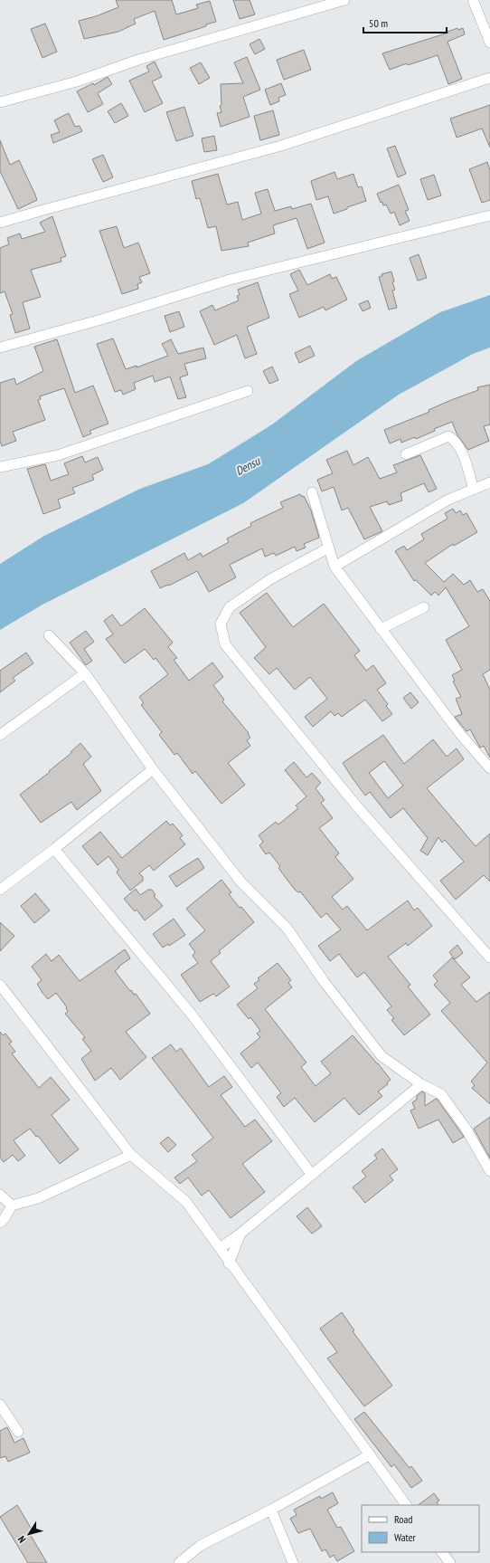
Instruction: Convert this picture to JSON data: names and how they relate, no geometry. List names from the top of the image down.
{
  "water": ["Densu"],
  "legend": ["Road", "Water"],
  "scale_bar": "50 m",
  "north": "bottom left"
}
